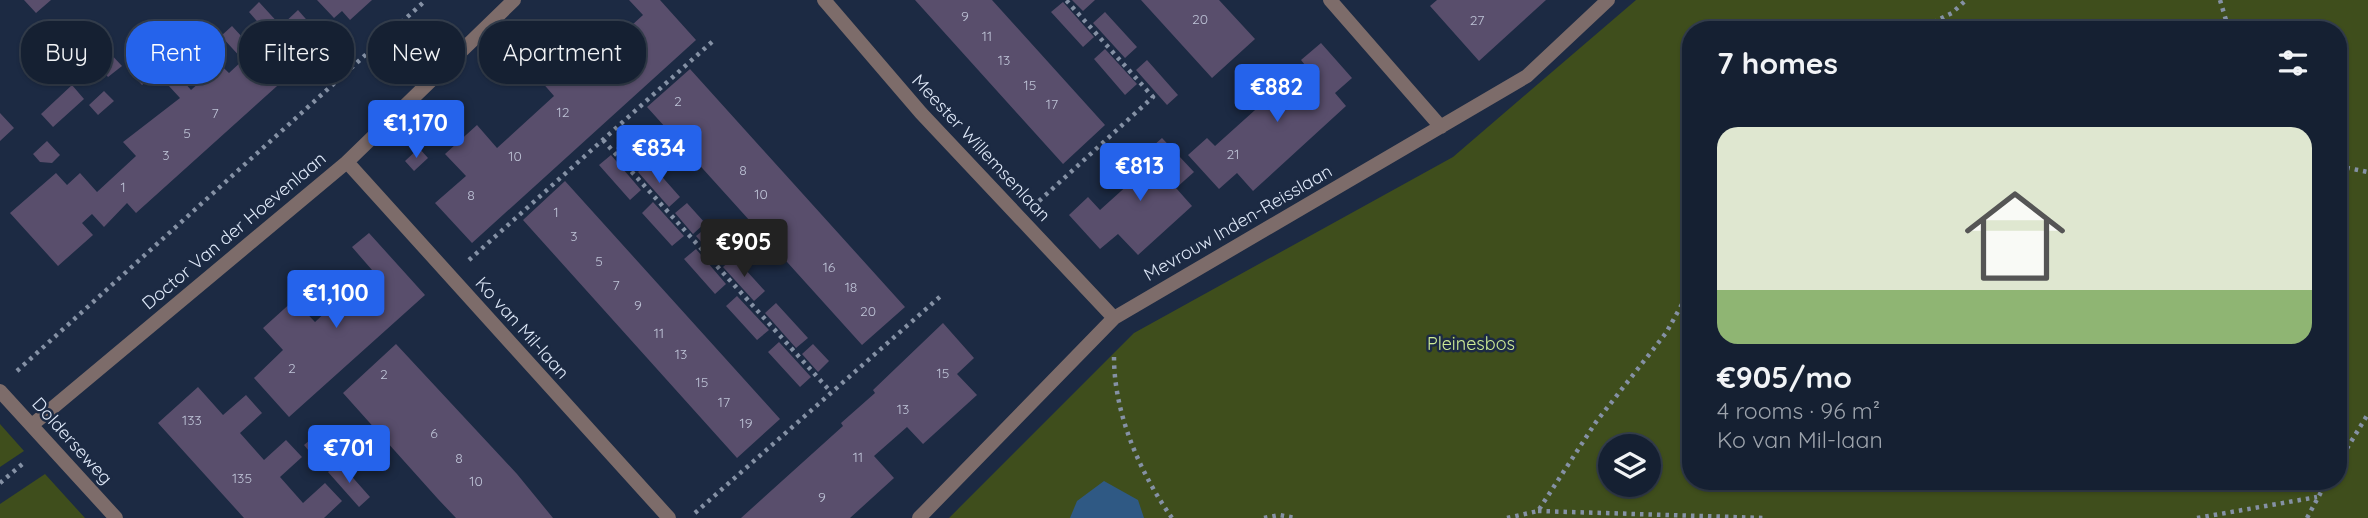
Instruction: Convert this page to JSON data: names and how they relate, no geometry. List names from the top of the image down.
{
  "streets": {
    "street": [
      "Meester Willemsenlaan",
      "Mevrouw Inden-Reisslaan",
      "Doctor Van der Hoevenlaan",
      "Ko van Mil-laan",
      "Dolderseweg"
    ]
  },
  "crossings": [
    ["Meester Willemsenlaan", "Mevrouw Inden-Reisslaan"],
    ["Doctor Van der Hoevenlaan", "Ko van Mil-laan"],
    ["Doctor Van der Hoevenlaan", "Dolderseweg"]
  ],
  "parks": ["Pleinesbos"],
  "house_numbers": [
    "9",
    "20",
    "27",
    "11",
    "13",
    "15",
    "2",
    "17",
    "12",
    "7",
    "5",
    "21",
    "3",
    "10",
    "8",
    "1",
    "10",
    "8",
    "1",
    "3",
    "5",
    "16",
    "7",
    "18",
    "9",
    "20",
    "11",
    "13",
    "2",
    "15",
    "2",
    "15",
    "17",
    "13",
    "133",
    "19",
    "6",
    "11",
    "8",
    "135",
    "10",
    "9"
  ],
  "page": {
    "chip": [
      "Buy",
      "Rent",
      "Filters",
      "New",
      "Apartment"
    ],
    "heading": "7 homes",
    "price": [
      "€882",
      "€1,170",
      "€834",
      "€813",
      "€905",
      "€1,100",
      "€701"
    ],
    "list": [
      {
        "name": "€905/mo",
        "note": "4 rooms · 96 m² · Ko van Mil-laan"
      }
    ]
  }
}
